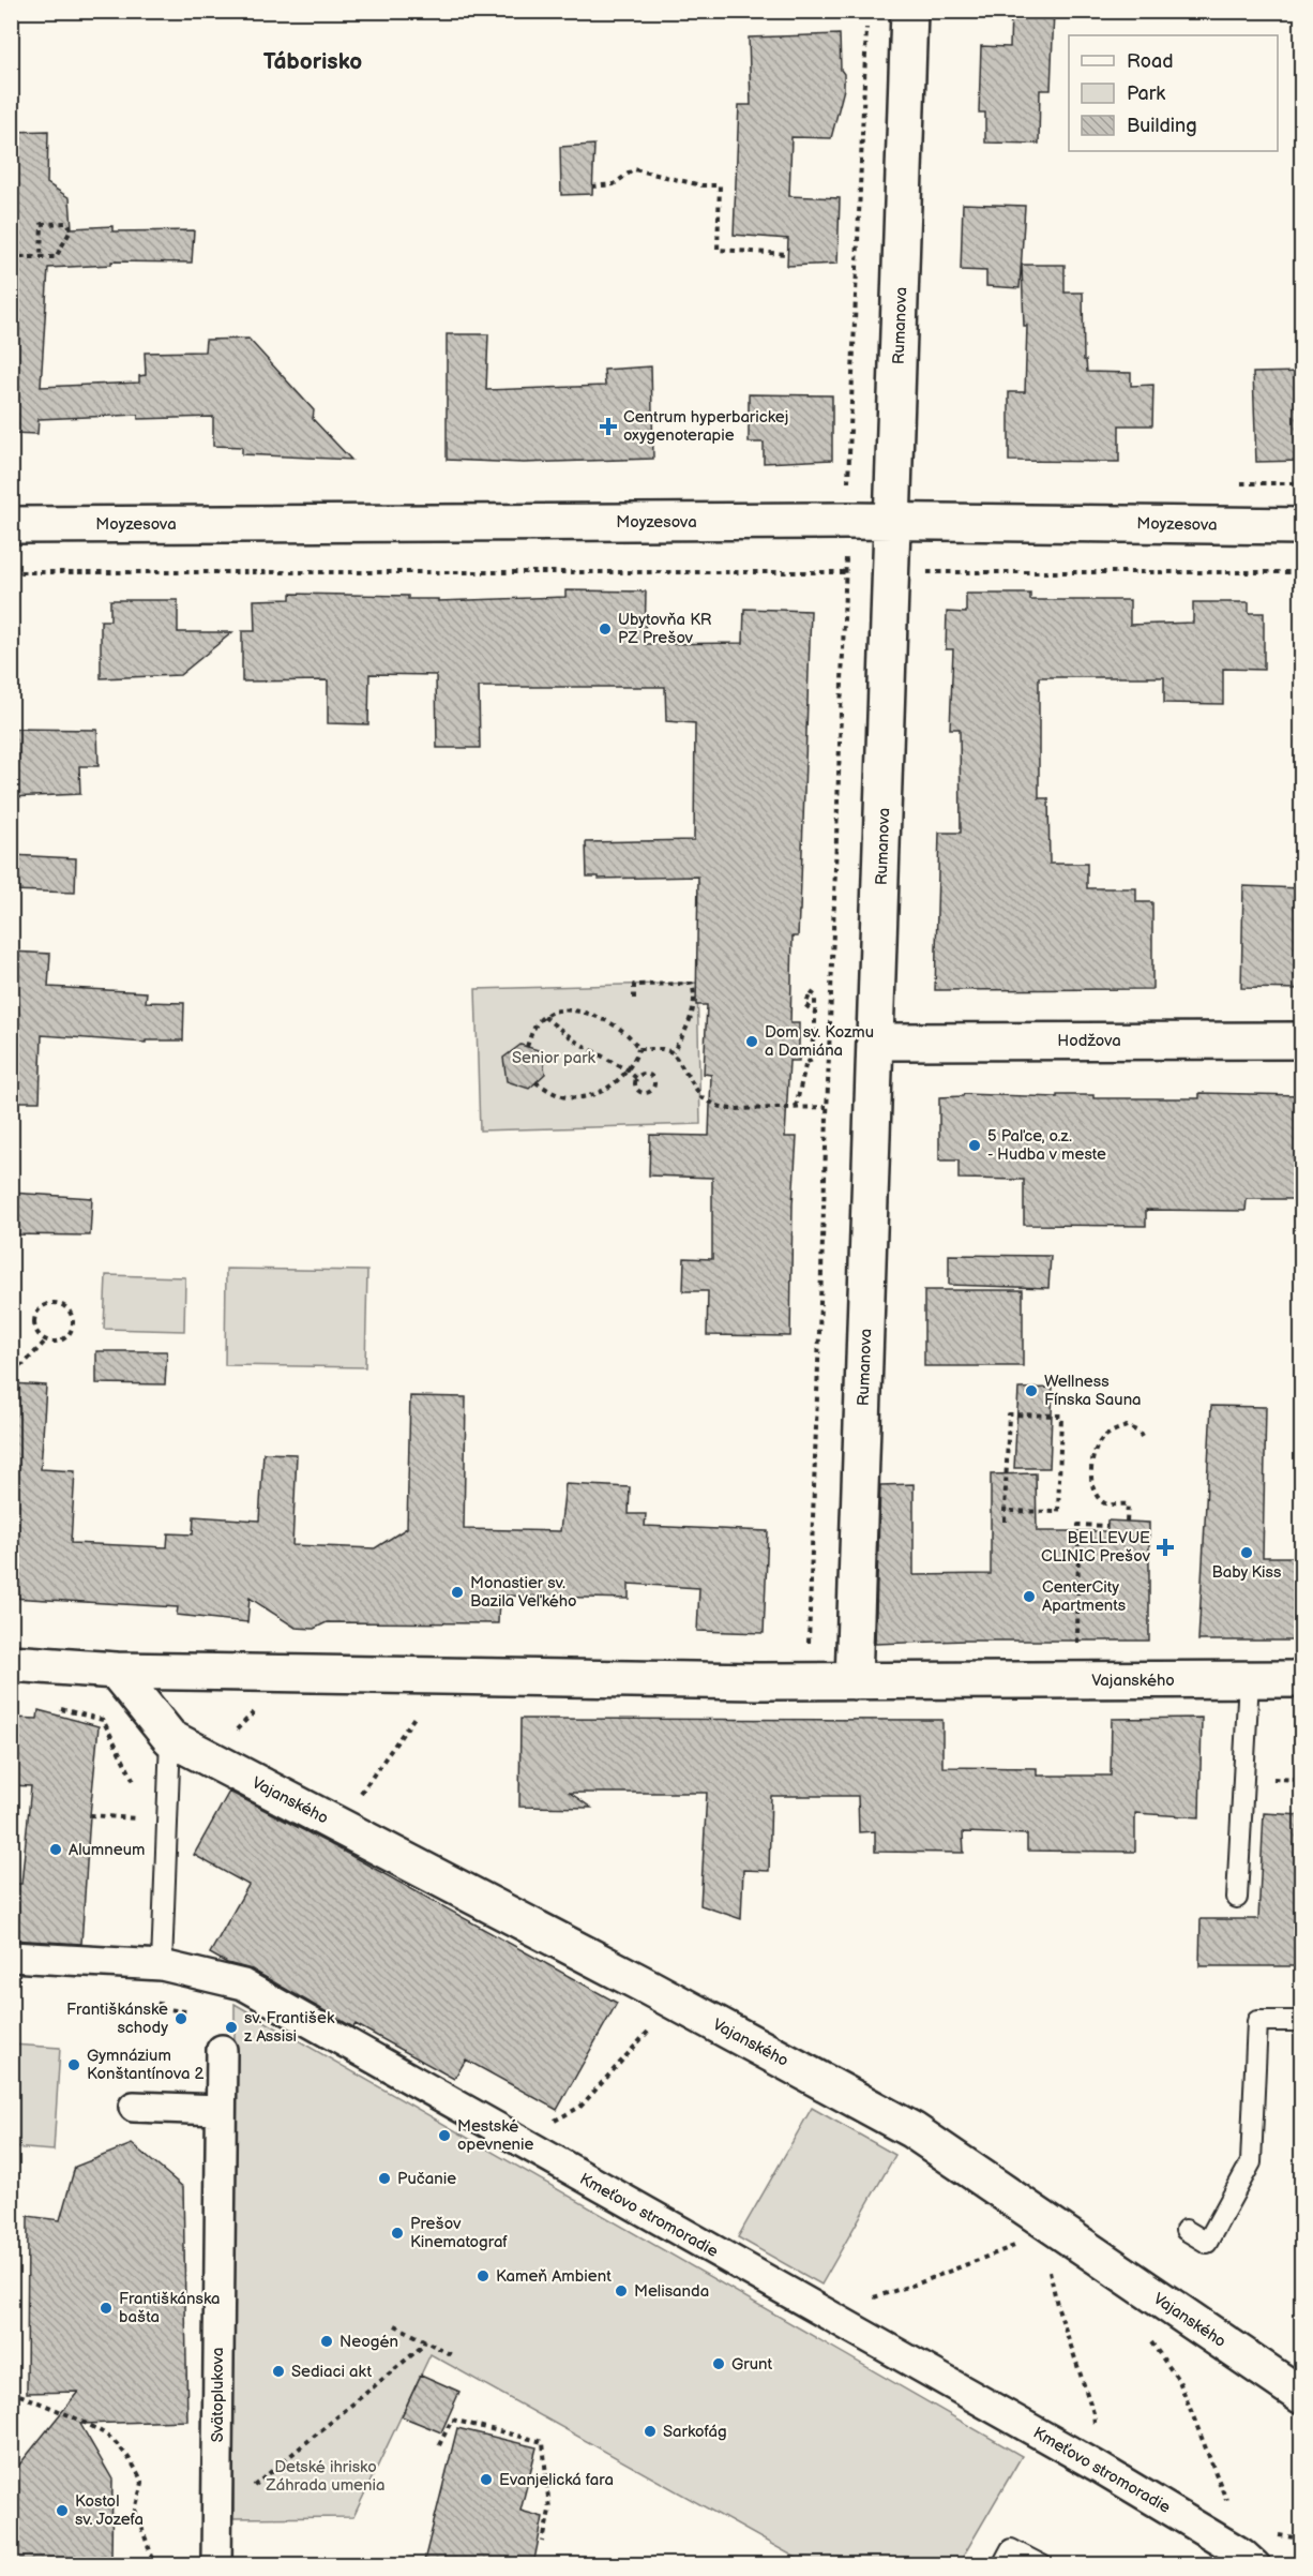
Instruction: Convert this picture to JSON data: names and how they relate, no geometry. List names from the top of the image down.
{
  "streets": {
    "street": [
      "Rumanova",
      "Moyzesova",
      "Hodžova",
      "Vajanského",
      "Kmeťovo stromoradie",
      "Svätoplukova"
    ]
  },
  "crossings": [
    ["Rumanova", "Moyzesova"],
    ["Rumanova", "Hodžova"],
    ["Rumanova", "Vajanského"]
  ],
  "districts": ["Táborisko"],
  "parks": ["Senior park", "Detské ihrisko Záhrada umenia"],
  "places": {
    "health": ["Centrum hyperbarickej oxygenoterapie", "BELLEVUE CLINIC Prešov"],
    "other": [
      "Ubytovňa KR PZ Prešov",
      "Dom sv. Kozmu a Damiána",
      "5 Paľce, o.z. - Hudba v meste",
      "Wellness Fínska Sauna",
      "Baby Kiss",
      "Monastier sv. Bazila Veľkého",
      "CenterCity Apartments",
      "Alumneum",
      "Františkánske schody",
      "sv. František z Assisi",
      "Gymnázium Konštantínova 2",
      "Mestské opevnenie",
      "Pučanie",
      "Prešov Kinematograf",
      "Kameň Ambient",
      "Melisanda",
      "Františkánska bašta",
      "Neogén",
      "Grunt",
      "Sediaci akt",
      "Sarkofág",
      "Evanjelická fara",
      "Kostol sv. Jozefa"
    ]
  },
  "legend": ["Road", "Park", "Building"]
}
